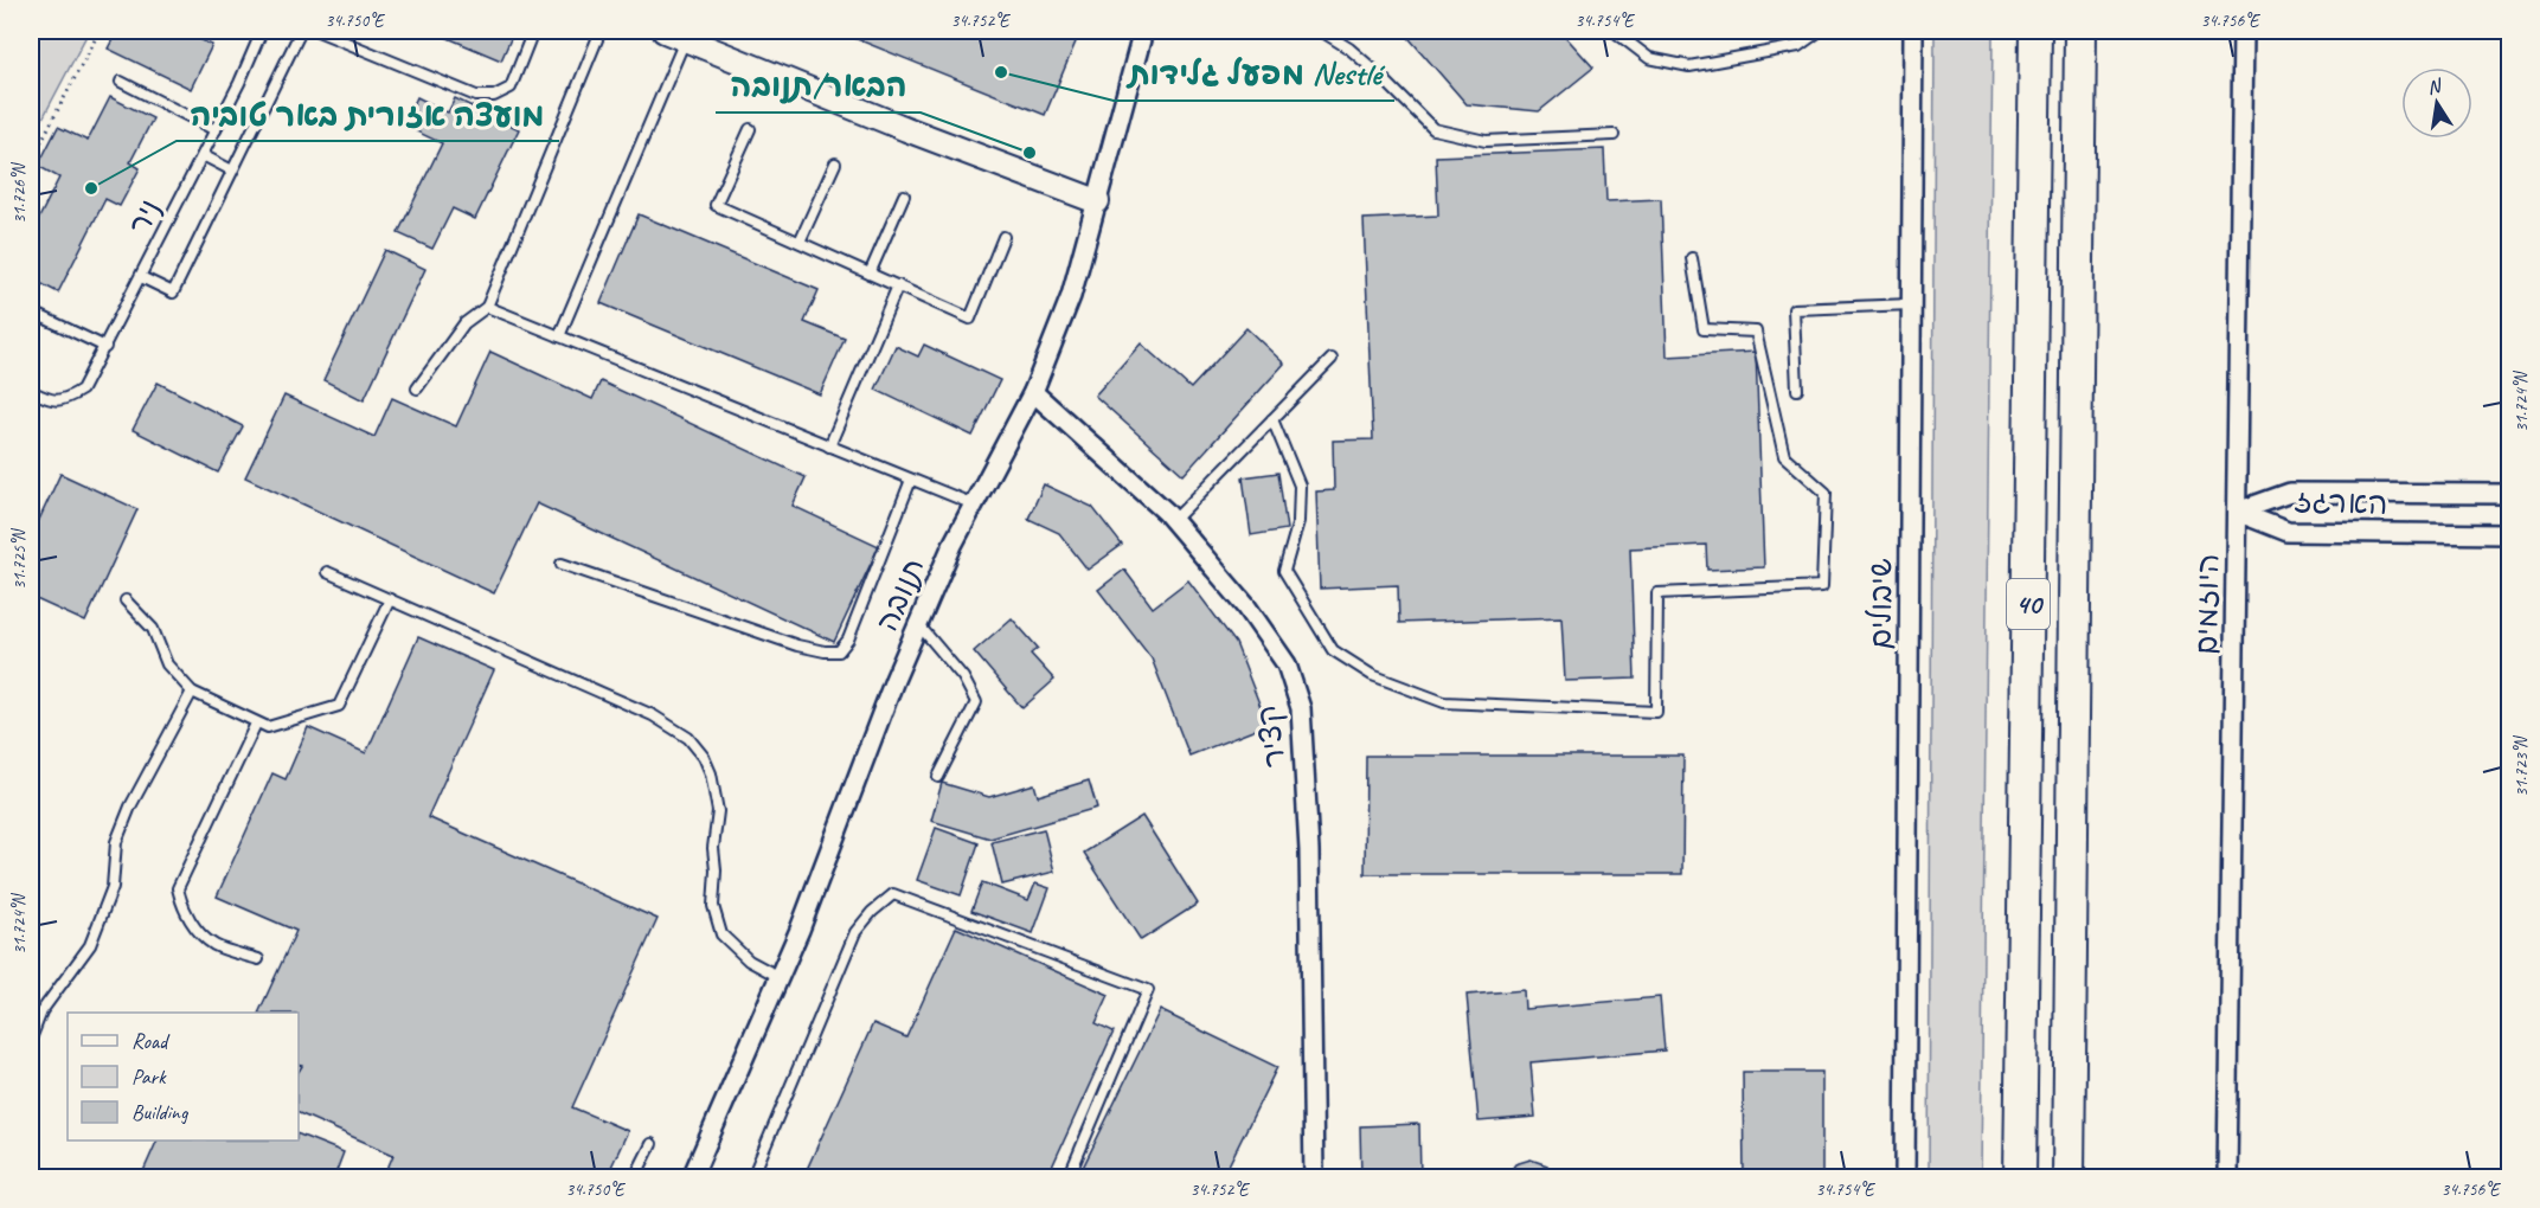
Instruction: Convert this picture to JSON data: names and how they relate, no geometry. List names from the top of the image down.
{
  "streets": {
    "highway": ["40"],
    "street": [
      "הארגז",
      "תנובה",
      "שיבולים",
      "היוזמים",
      "קציר"
    ],
    "lane": ["ניר"]
  },
  "crossings": [
    ["הארגז", "היוזמים"],
    ["תנובה", "קציר"]
  ],
  "places": ["מפעל גלידות Nestlé", "הבאר/תנובה", "מועצה אזורית באר טוביה"],
  "legend": ["Road", "Park", "Building"],
  "north": "top",
  "coordinates": [
    "34.750°E",
    "34.752°E",
    "34.754°E",
    "34.756°E",
    "31.726°N",
    "31.724°N",
    "31.725°N",
    "31.723°N"
  ]
}
